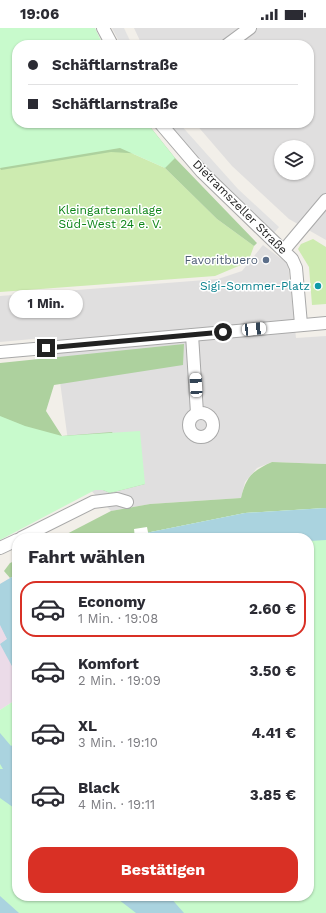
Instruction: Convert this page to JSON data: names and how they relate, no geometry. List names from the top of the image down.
{
  "streets": {
    "street": ["Dietramszeller Straße"]
  },
  "parks": ["Kleingartenanlage Süd-West 24 e. V."],
  "places": ["Favoritbuero", "Sigi-Sommer-Platz"],
  "page": {
    "status": "19:06",
    "banner": ["Schäftlarnstraße", "Schäftlarnstraße"],
    "bubble": "1 Min.",
    "heading": "Fahrt wählen",
    "list": [
      {
        "name": "Economy",
        "note": "1 Min. · 19:08",
        "value": "2.60 €"
      },
      {
        "name": "Komfort",
        "note": "2 Min. · 19:09",
        "value": "3.50 €"
      },
      {
        "name": "XL",
        "note": "3 Min. · 19:10",
        "value": "4.41 €"
      },
      {
        "name": "Black",
        "note": "4 Min. · 19:11",
        "value": "3.85 €"
      }
    ],
    "buttons": "Bestätigen"
  }
}
